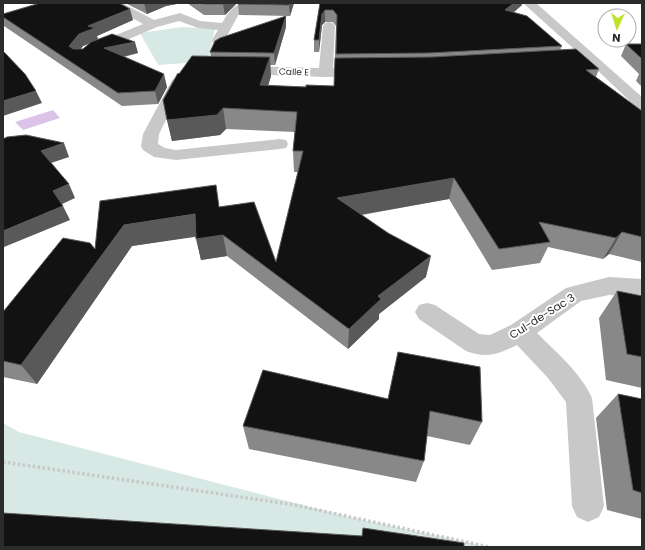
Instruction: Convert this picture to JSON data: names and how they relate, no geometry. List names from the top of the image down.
{
  "streets": {
    "street": ["Calle E", "Cul-de-Sac 3"]
  },
  "north": "bottom"
}
